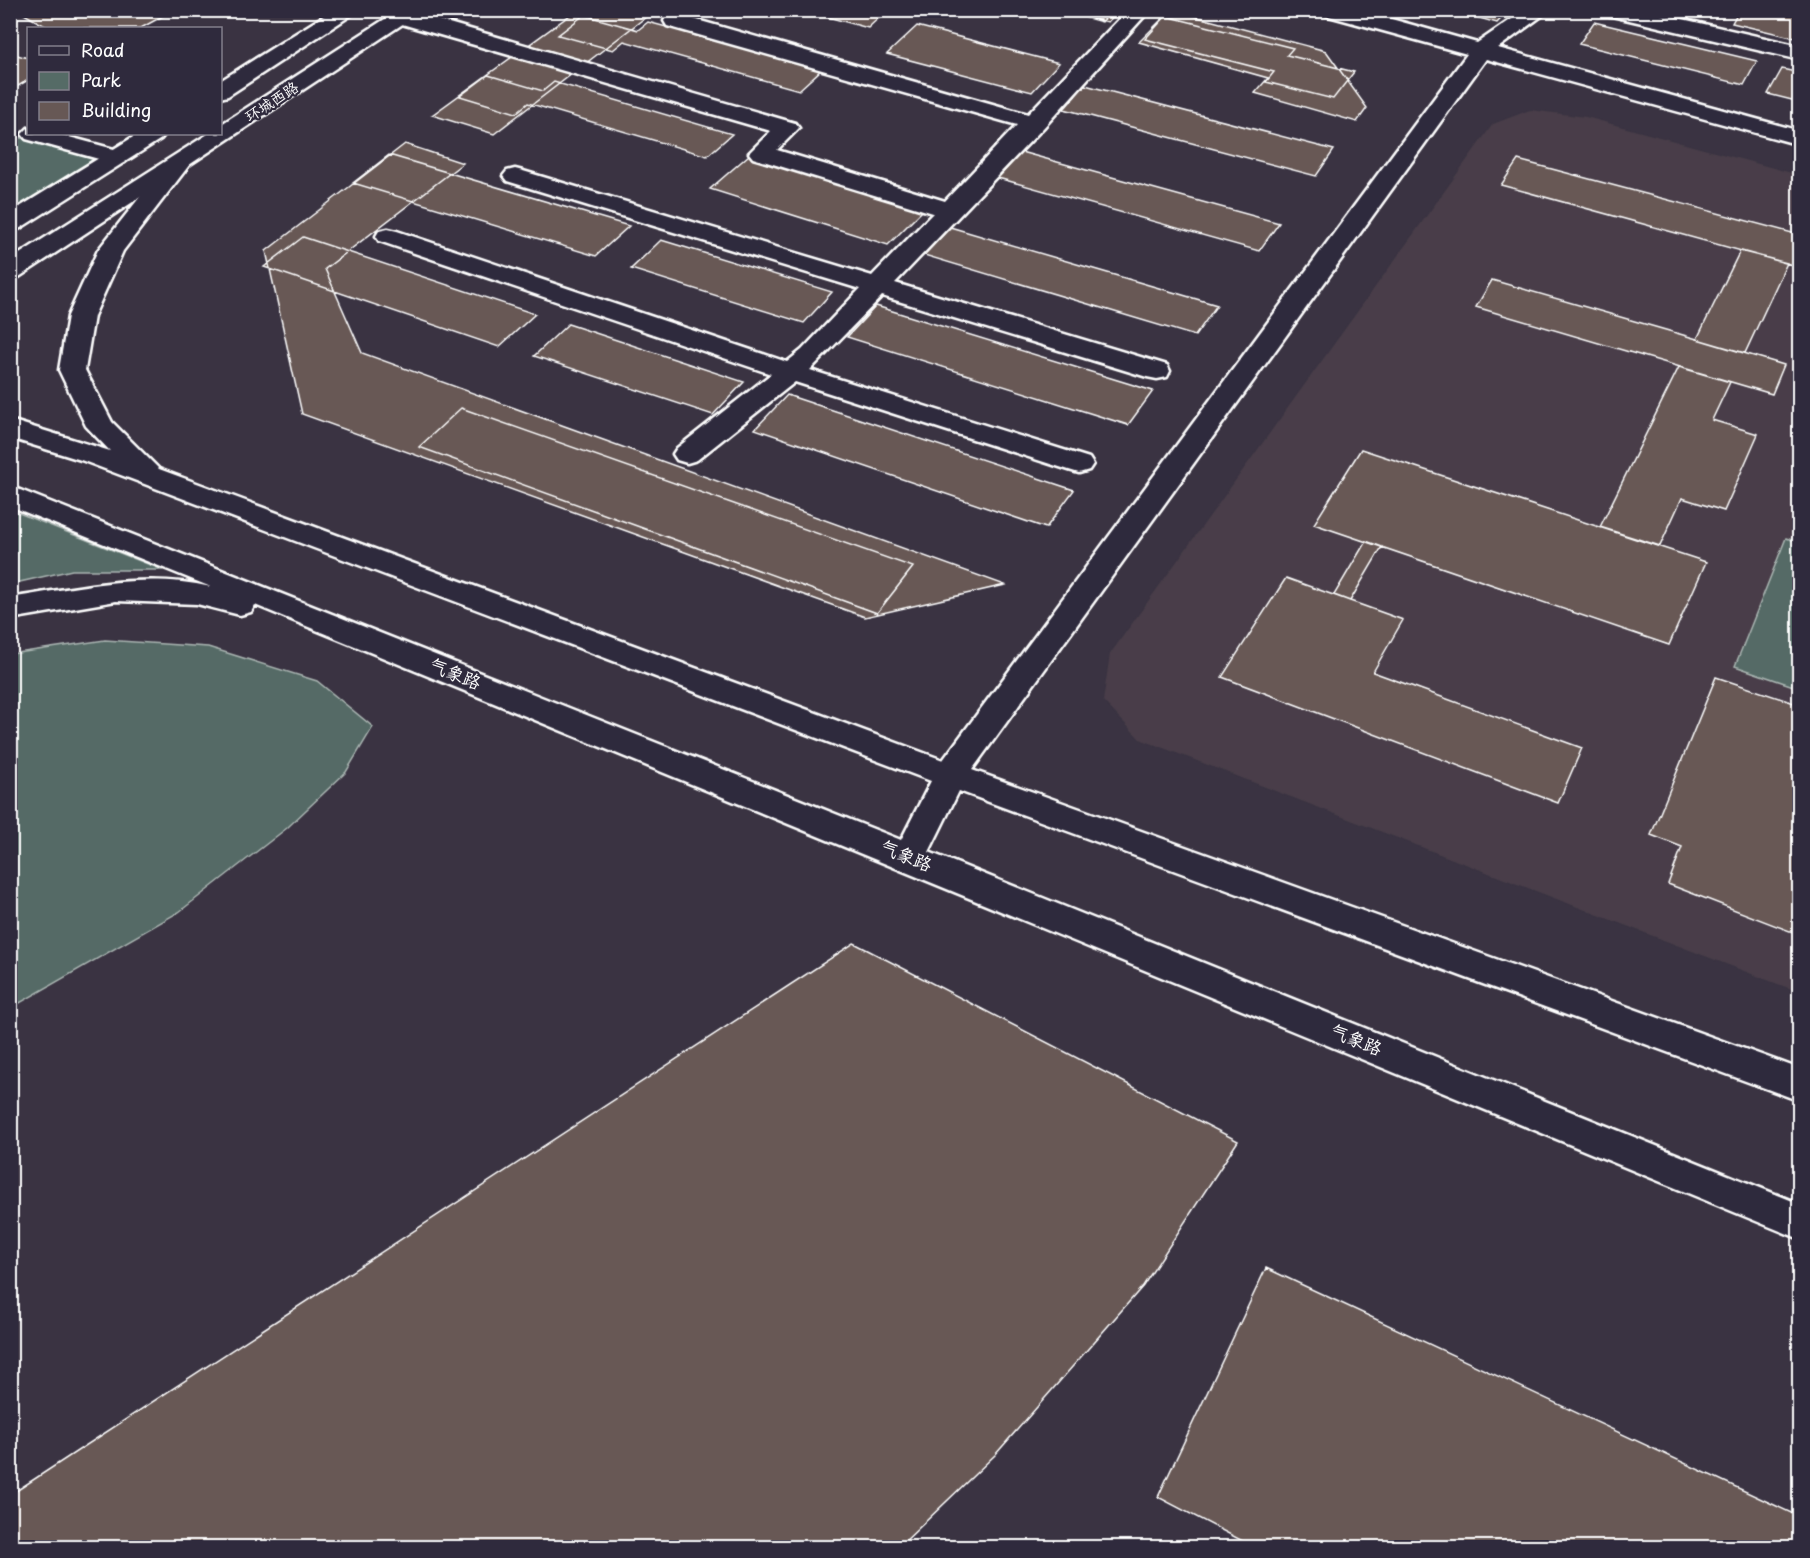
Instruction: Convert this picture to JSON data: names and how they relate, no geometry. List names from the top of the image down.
{
  "streets": {
    "street": ["环城西路", "气象路"]
  },
  "legend": ["Road", "Park", "Building"]
}
